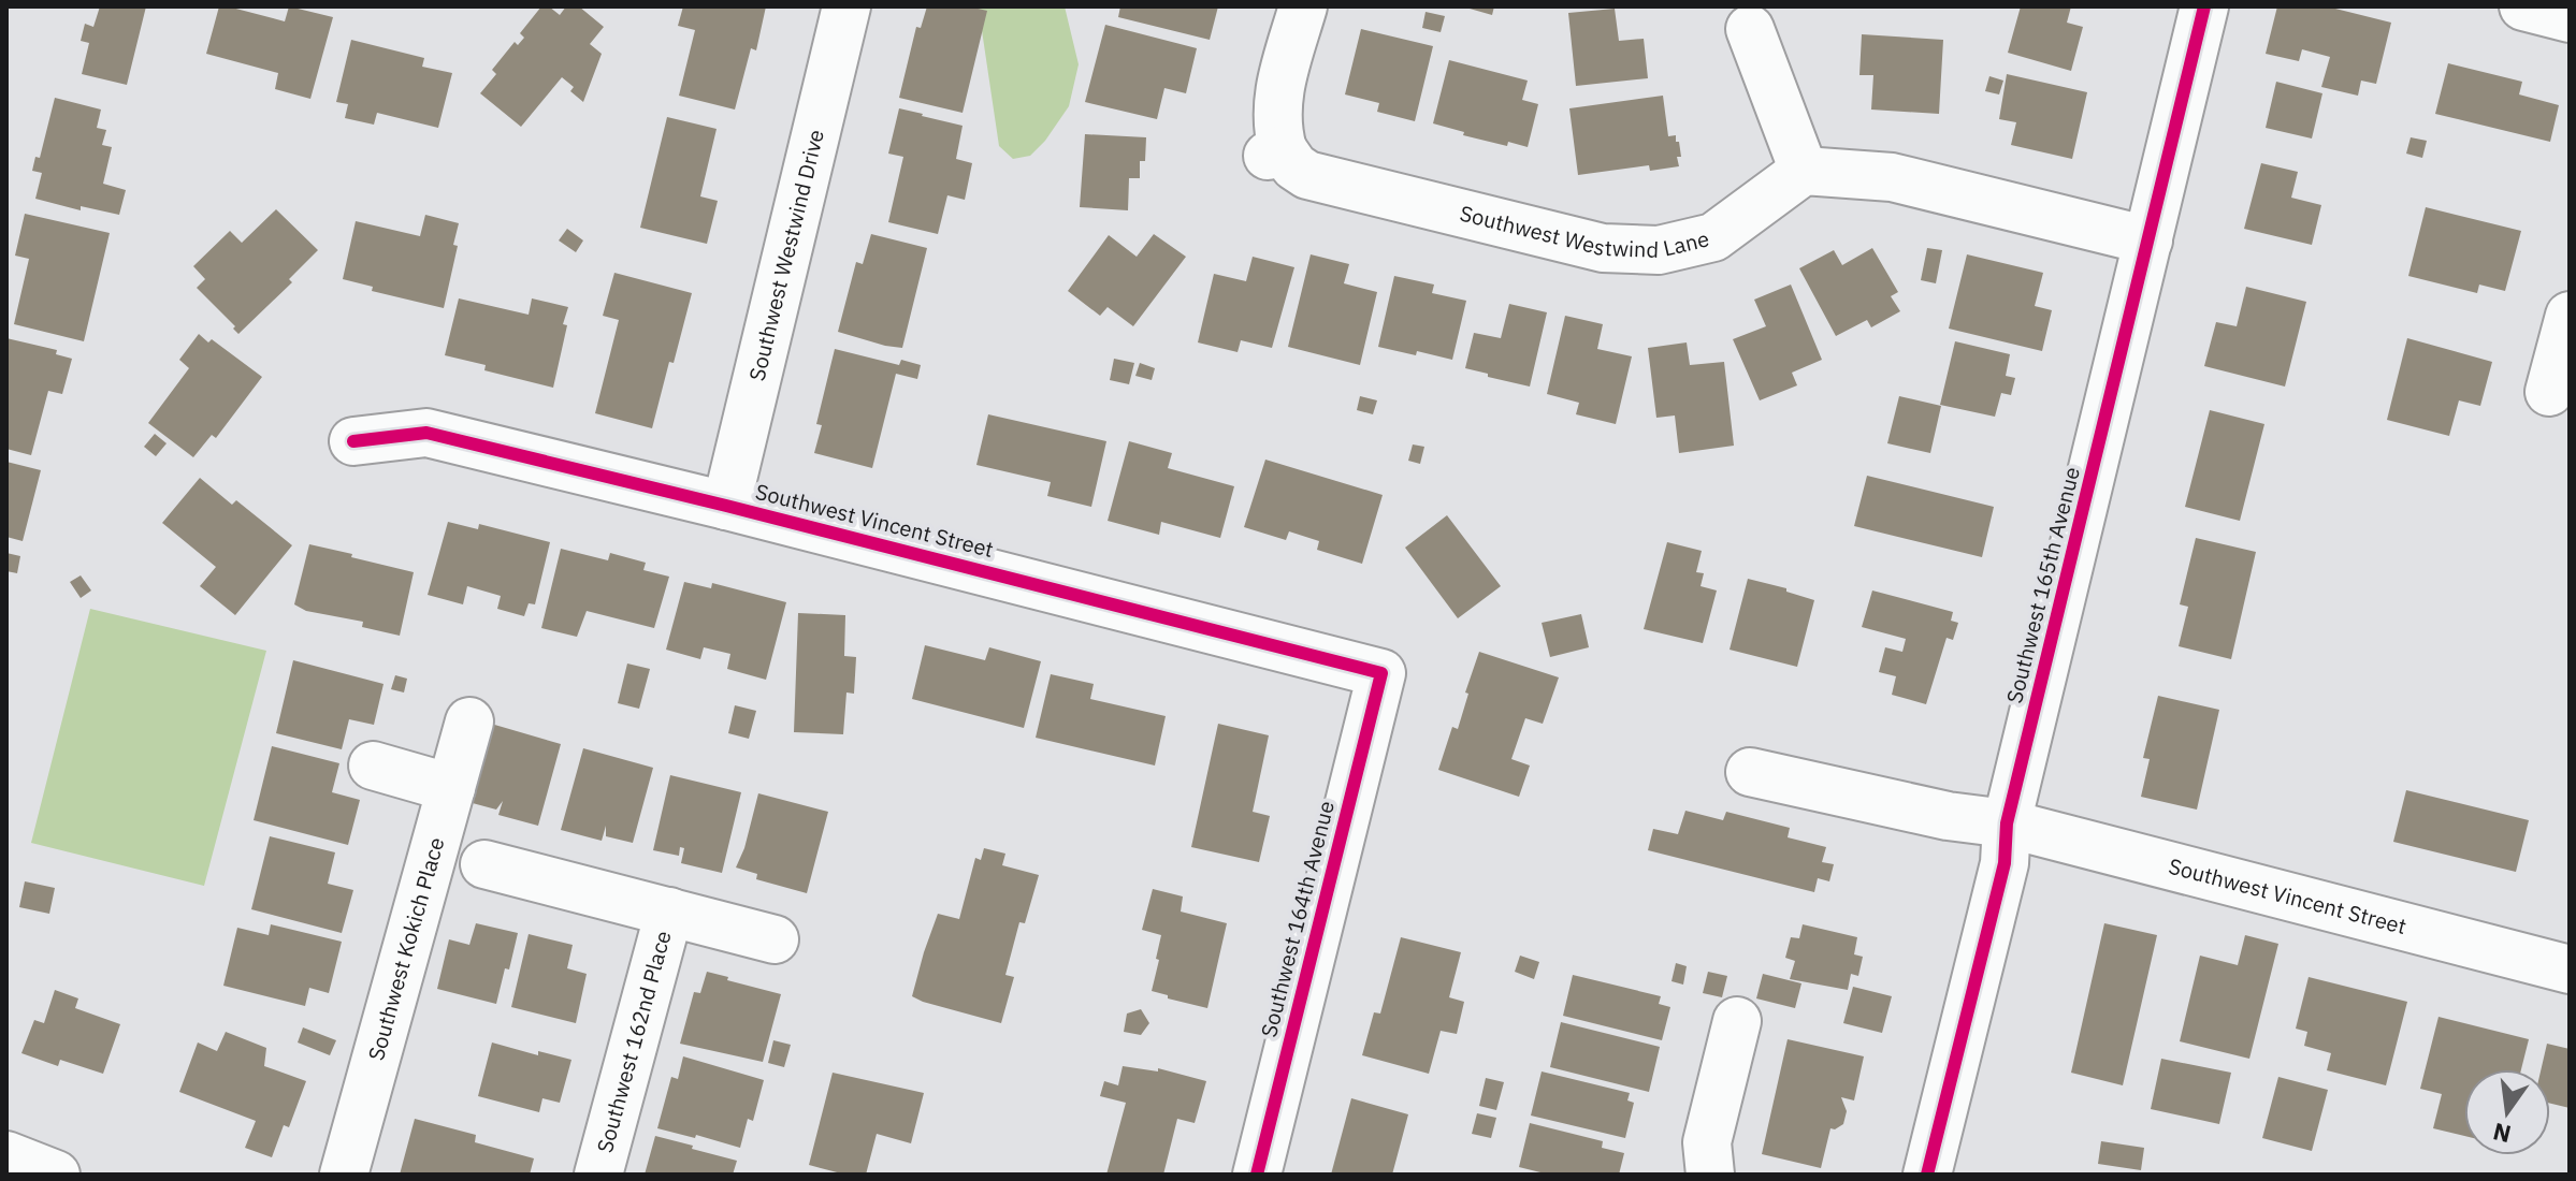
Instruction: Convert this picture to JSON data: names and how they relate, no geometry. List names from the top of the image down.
{
  "streets": {
    "street": [
      "Southwest Westwind Lane",
      "Southwest Westwind Drive",
      "Southwest Vincent Street",
      "Southwest 165th Avenue",
      "Southwest 164th Avenue",
      "Southwest Kokich Place",
      "Southwest 162nd Place"
    ]
  },
  "crossings": [
    ["Southwest Westwind Drive", "Southwest Vincent Street"],
    ["Southwest Vincent Street", "Southwest 165th Avenue"],
    ["Southwest Vincent Street", "Southwest 164th Avenue"]
  ],
  "north": "bottom"
}
